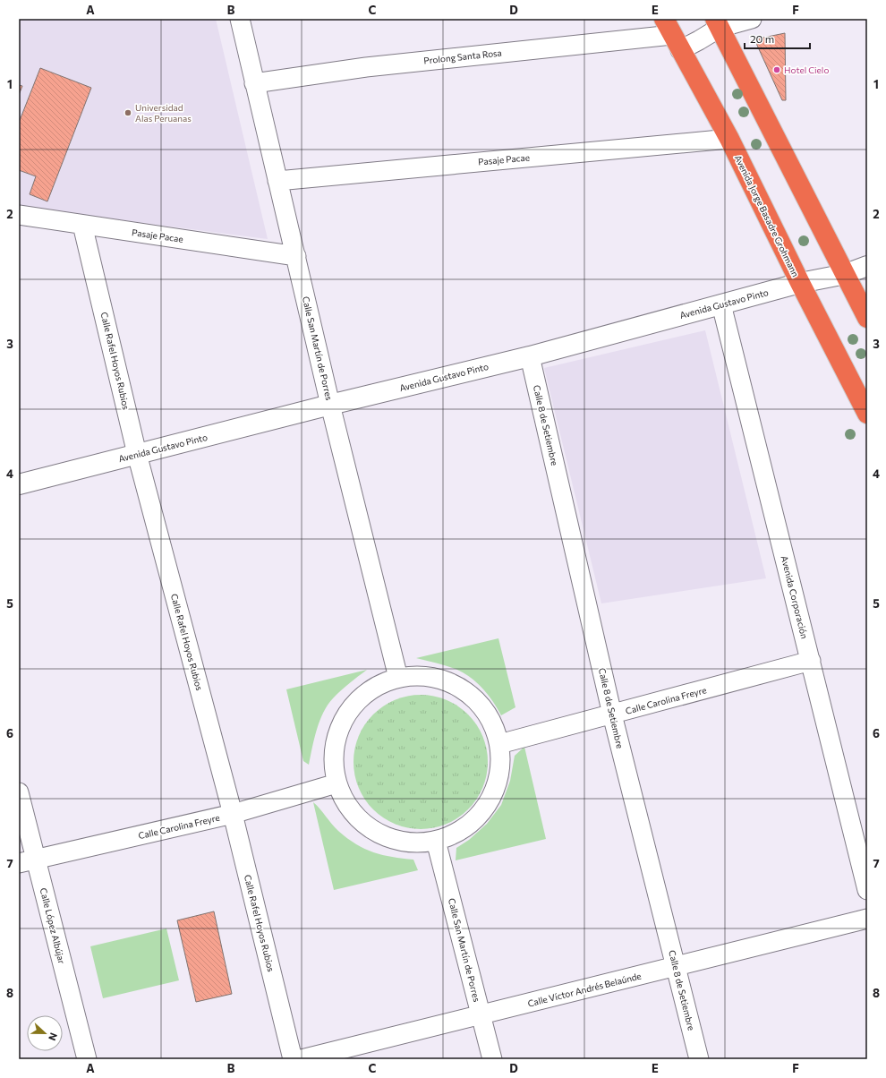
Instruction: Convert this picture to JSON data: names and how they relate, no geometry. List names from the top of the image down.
{
  "streets": {
    "highway": ["Avenida Jorge Basadre Grohmann"],
    "main road": ["Avenida Gustavo Pinto"],
    "street": [
      "Prolong Santa Rosa",
      "Pasaje Pacae",
      "Calle San Martín de Porres",
      "Calle Rafel Hoyos Rubios",
      "Calle 8 de Setiembre",
      "Avenida Corporación",
      "Calle Carolina Freyre",
      "Calle López Albújar",
      "Calle Víctor Andrés Belaúnde"
    ]
  },
  "crossings": [
    ["Prolong Santa Rosa", "Avenida Jorge Basadre Grohmann"],
    ["Prolong Santa Rosa", "Calle San Martín de Porres"],
    ["Pasaje Pacae", "Avenida Jorge Basadre Grohmann"],
    ["Pasaje Pacae", "Calle San Martín de Porres"],
    ["Pasaje Pacae", "Calle Rafel Hoyos Rubios"],
    ["Avenida Jorge Basadre Grohmann", "Avenida Gustavo Pinto"],
    ["Avenida Gustavo Pinto", "Calle San Martín de Porres"],
    ["Avenida Gustavo Pinto", "Calle Rafel Hoyos Rubios"],
    ["Avenida Gustavo Pinto", "Calle 8 de Setiembre"],
    ["Avenida Gustavo Pinto", "Avenida Corporación"],
    ["Calle San Martín de Porres", "Calle Víctor Andrés Belaúnde"],
    ["Calle Rafel Hoyos Rubios", "Calle Carolina Freyre"],
    ["Calle 8 de Setiembre", "Calle Carolina Freyre"],
    ["Calle 8 de Setiembre", "Calle Víctor Andrés Belaúnde"],
    ["Avenida Corporación", "Calle Carolina Freyre"],
    ["Calle Carolina Freyre", "Calle López Albújar"]
  ],
  "places": ["Hotel Cielo", "Universidad Alas Peruanas"],
  "scale_bar": "20 m",
  "north": "right",
  "grid": {
    "columns": [
      "A",
      "B",
      "C",
      "D",
      "E",
      "F"
    ],
    "rows": [
      "1",
      "2",
      "3",
      "4",
      "5",
      "6",
      "7",
      "8"
    ]
  }
}
